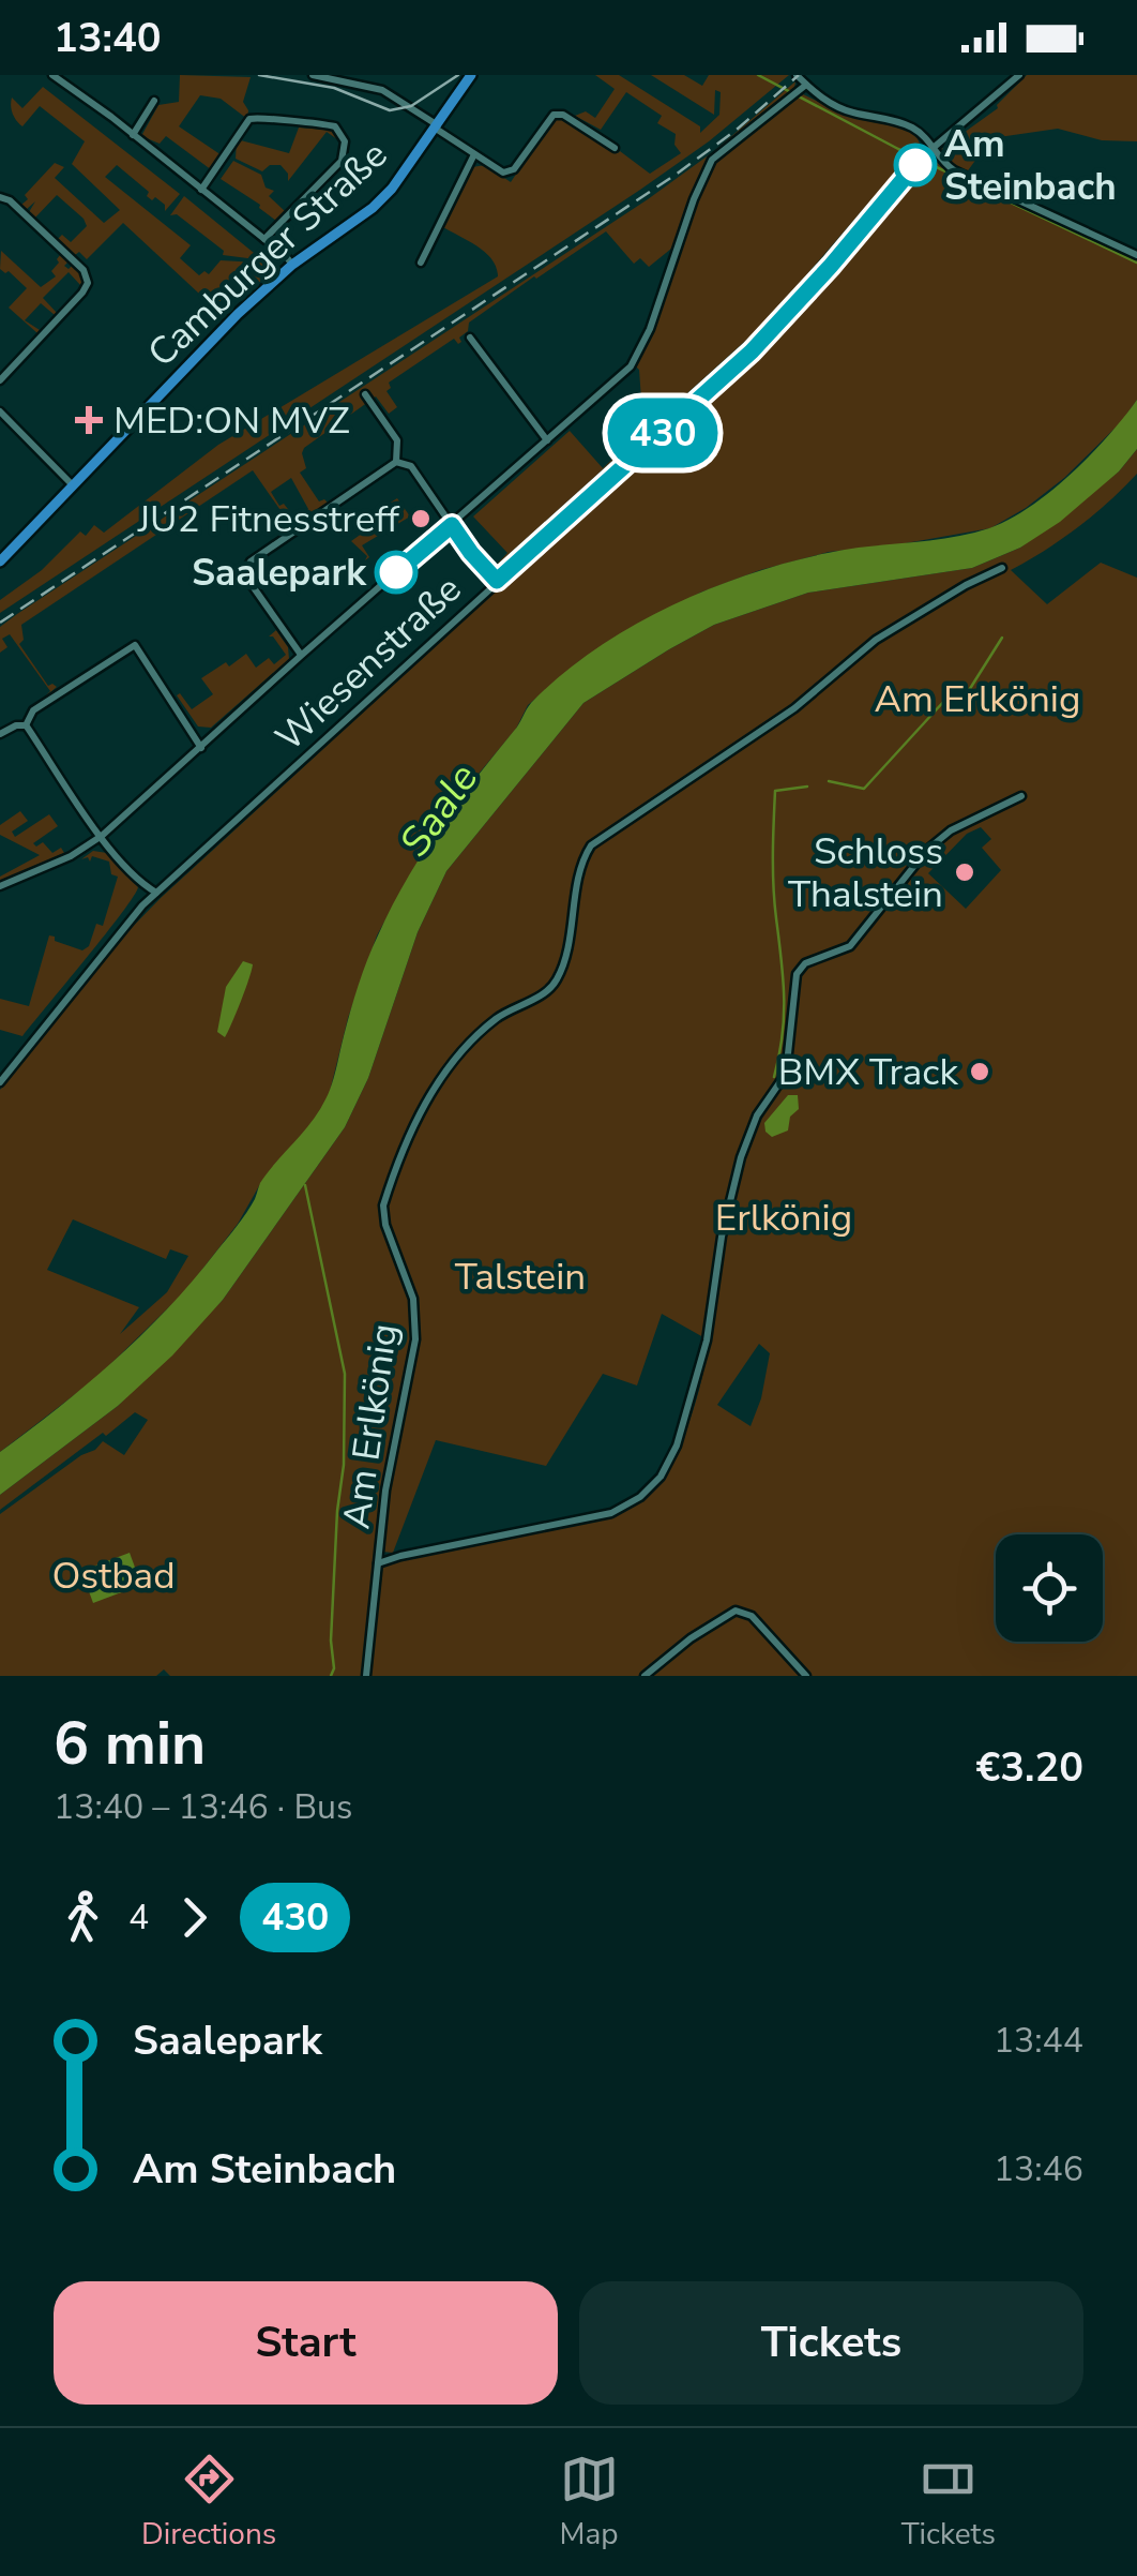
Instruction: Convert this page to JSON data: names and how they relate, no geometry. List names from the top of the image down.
{
  "streets": {
    "main road": ["Camburger Straße"],
    "street": ["Wiesenstraße", "Am Erlkönig"]
  },
  "water": ["Saale"],
  "parks": [
    "Am Erlkönig",
    "Erlkönig",
    "Talstein",
    "Ostbad"
  ],
  "places": {
    "other": [
      "Am Steinbach",
      "JU2 Fitnesstreff",
      "Saalepark",
      "Schloss Thalstein",
      "BMX Track"
    ],
    "health": ["MED:ON MVZ"]
  },
  "lines": ["bus line 430"],
  "page": {
    "status": "13:40",
    "on_map": "430",
    "heading": ["6 min", "13:40 – 13:46 · Bus", "€3.20"],
    "legs": ["4", "430"],
    "list": [
      {
        "name": "Saalepark",
        "value": "13:44"
      },
      {
        "name": "Am Steinbach",
        "value": "13:46"
      }
    ],
    "buttons": ["Start", "Tickets"],
    "tabs": ["Directions", "Map", "Tickets"]
  }
}
